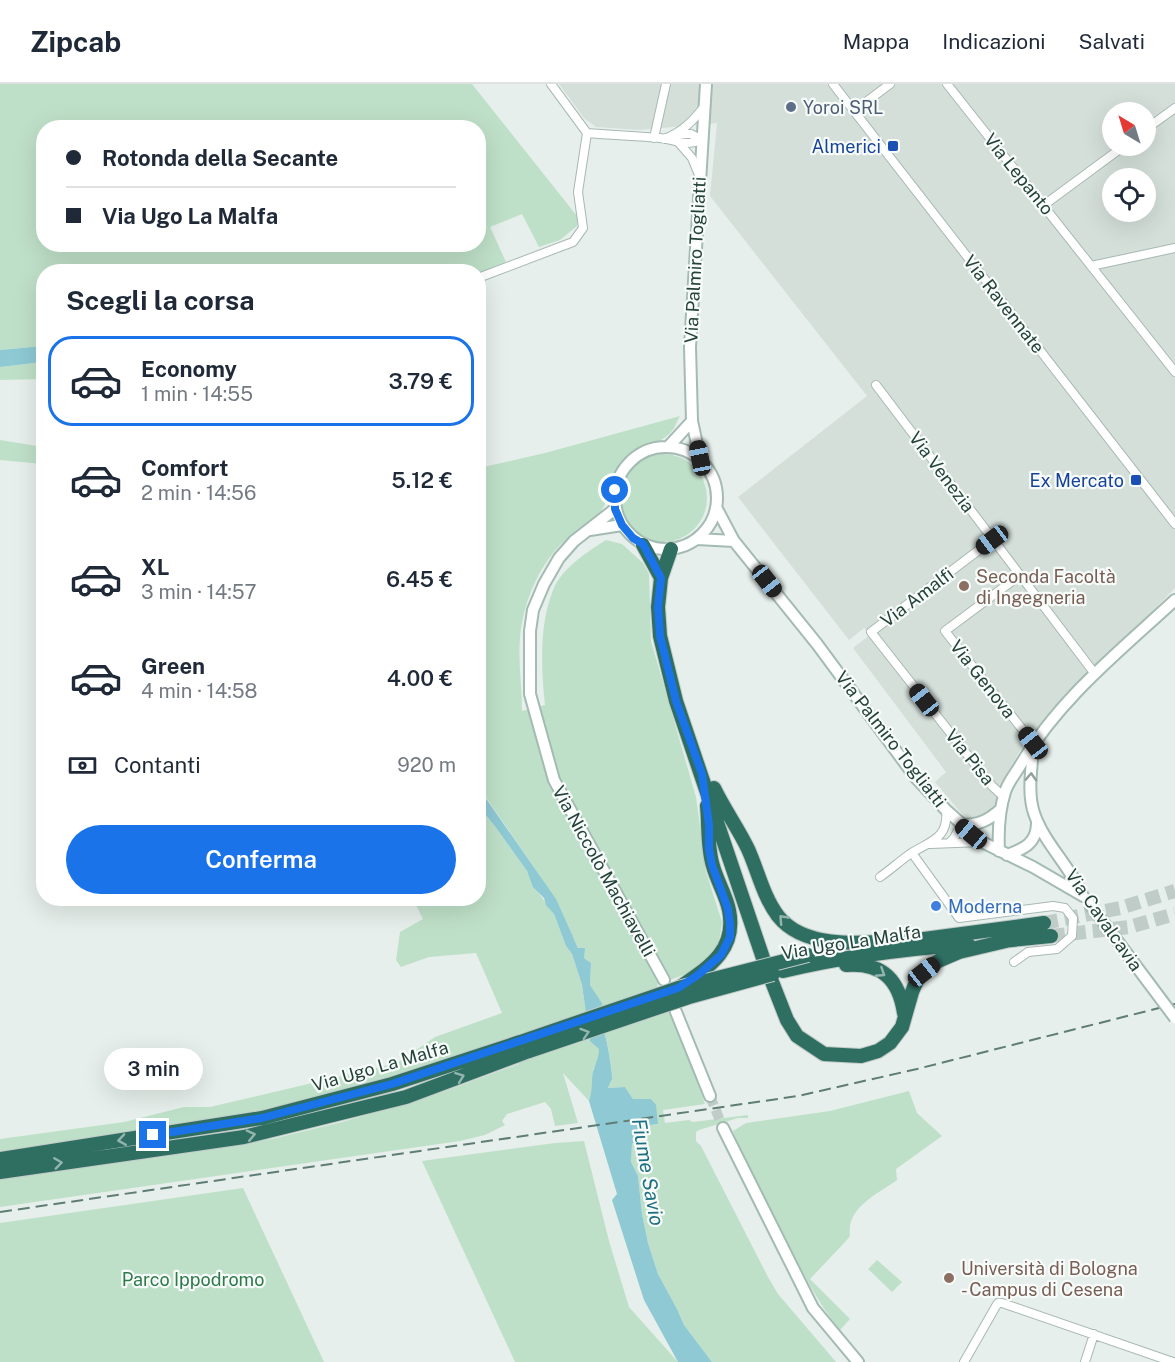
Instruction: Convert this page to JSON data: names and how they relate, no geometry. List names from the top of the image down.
{
  "streets": {
    "highway": ["Via Ugo La Malfa"],
    "street": [
      "Via Lepanto",
      "Via Palmiro Togliatti",
      "Via Ravennate",
      "Via Venezia",
      "Via Amalfi",
      "Via Genova",
      "Via Pisa",
      "Via Niccolò Machiavelli",
      "Via Cavalcavia"
    ]
  },
  "crossings": [
    ["Via Palmiro Togliatti", "Via Niccolò Machiavelli"],
    ["Via Palmiro Togliatti", "Via Cavalcavia"],
    ["Via Venezia", "Via Amalfi"],
    ["Via Venezia", "Via Genova"],
    ["Via Amalfi", "Via Pisa"],
    ["Via Genova", "Via Cavalcavia"]
  ],
  "water": ["Fiume Savio"],
  "parks": ["Parco Ippodromo"],
  "places": {
    "other": [
      "Yoroi SRL",
      "Seconda Facoltà di Ingegneria",
      "Moderna",
      "Università di Bologna - Campus di Cesena"
    ],
    "transit": ["Almerici", "Ex Mercato"]
  },
  "north": "top left",
  "page": {
    "header": "Zipcab",
    "nav": ["Mappa", "Indicazioni", "Salvati"],
    "banner": ["Rotonda della Secante", "Via Ugo La Malfa"],
    "heading": "Scegli la corsa",
    "list": [
      {
        "name": "Economy",
        "note": "1 min · 14:55",
        "value": "3.79 €"
      },
      {
        "name": "Comfort",
        "note": "2 min · 14:56",
        "value": "5.12 €"
      },
      {
        "name": "XL",
        "note": "3 min · 14:57",
        "value": "6.45 €"
      },
      {
        "name": "Green",
        "note": "4 min · 14:58",
        "value": "4.00 €"
      }
    ],
    "pay": ["Contanti", "920 m"],
    "buttons": "Conferma",
    "bubble": "3 min"
  }
}
